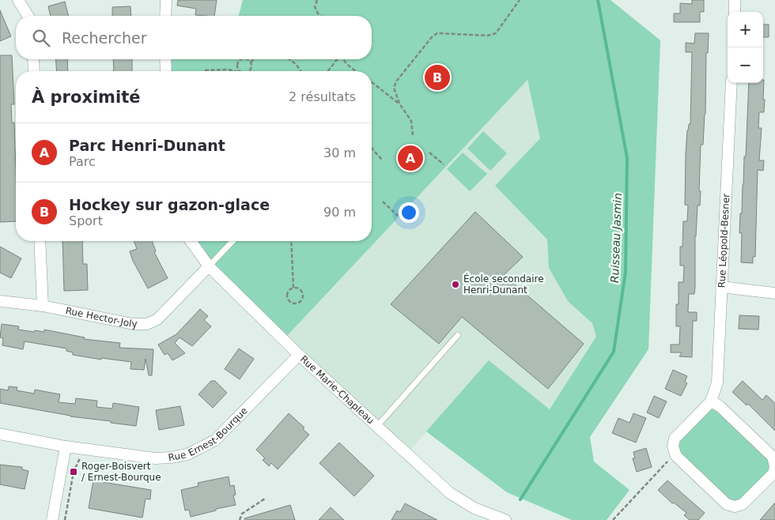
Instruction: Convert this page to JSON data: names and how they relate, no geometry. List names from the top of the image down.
{
  "streets": {
    "street": [
      "Rue Léopold-Besner",
      "Rue Hector-Joly",
      "Rue Marie-Chapleau",
      "Rue Ernest-Bourque"
    ]
  },
  "crossings": [
    ["Rue Hector-Joly", "Rue Marie-Chapleau"],
    ["Rue Marie-Chapleau", "Rue Ernest-Bourque"]
  ],
  "water": ["Ruisseau Jasmin"],
  "places": {
    "other": ["École secondaire Henri-Dunant"],
    "transit": ["Roger-Boisvert / Ernest-Bourque"]
  },
  "page": {
    "map_buttons": ["+", "−"],
    "search": "Rechercher",
    "pins": ["B", "A"],
    "heading": ["À proximité", "2 résultats"],
    "list": [
      {
        "mark": "A",
        "name": "Parc Henri-Dunant",
        "note": "Parc",
        "value": "30 m"
      },
      {
        "mark": "B",
        "name": "Hockey sur gazon-glace",
        "note": "Sport",
        "value": "90 m"
      }
    ]
  }
}
